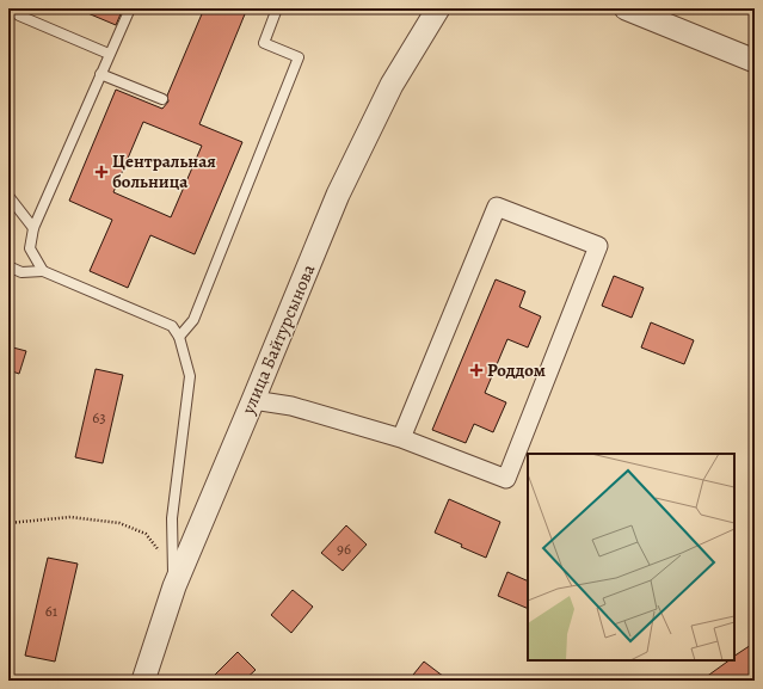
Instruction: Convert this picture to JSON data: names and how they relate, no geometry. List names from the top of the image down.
{
  "streets": {
    "street": ["улица Байтурсынова"]
  },
  "places": {
    "health": ["Центральная больница", "Роддом"]
  },
  "house_numbers": ["63", "96", "61"]
}
